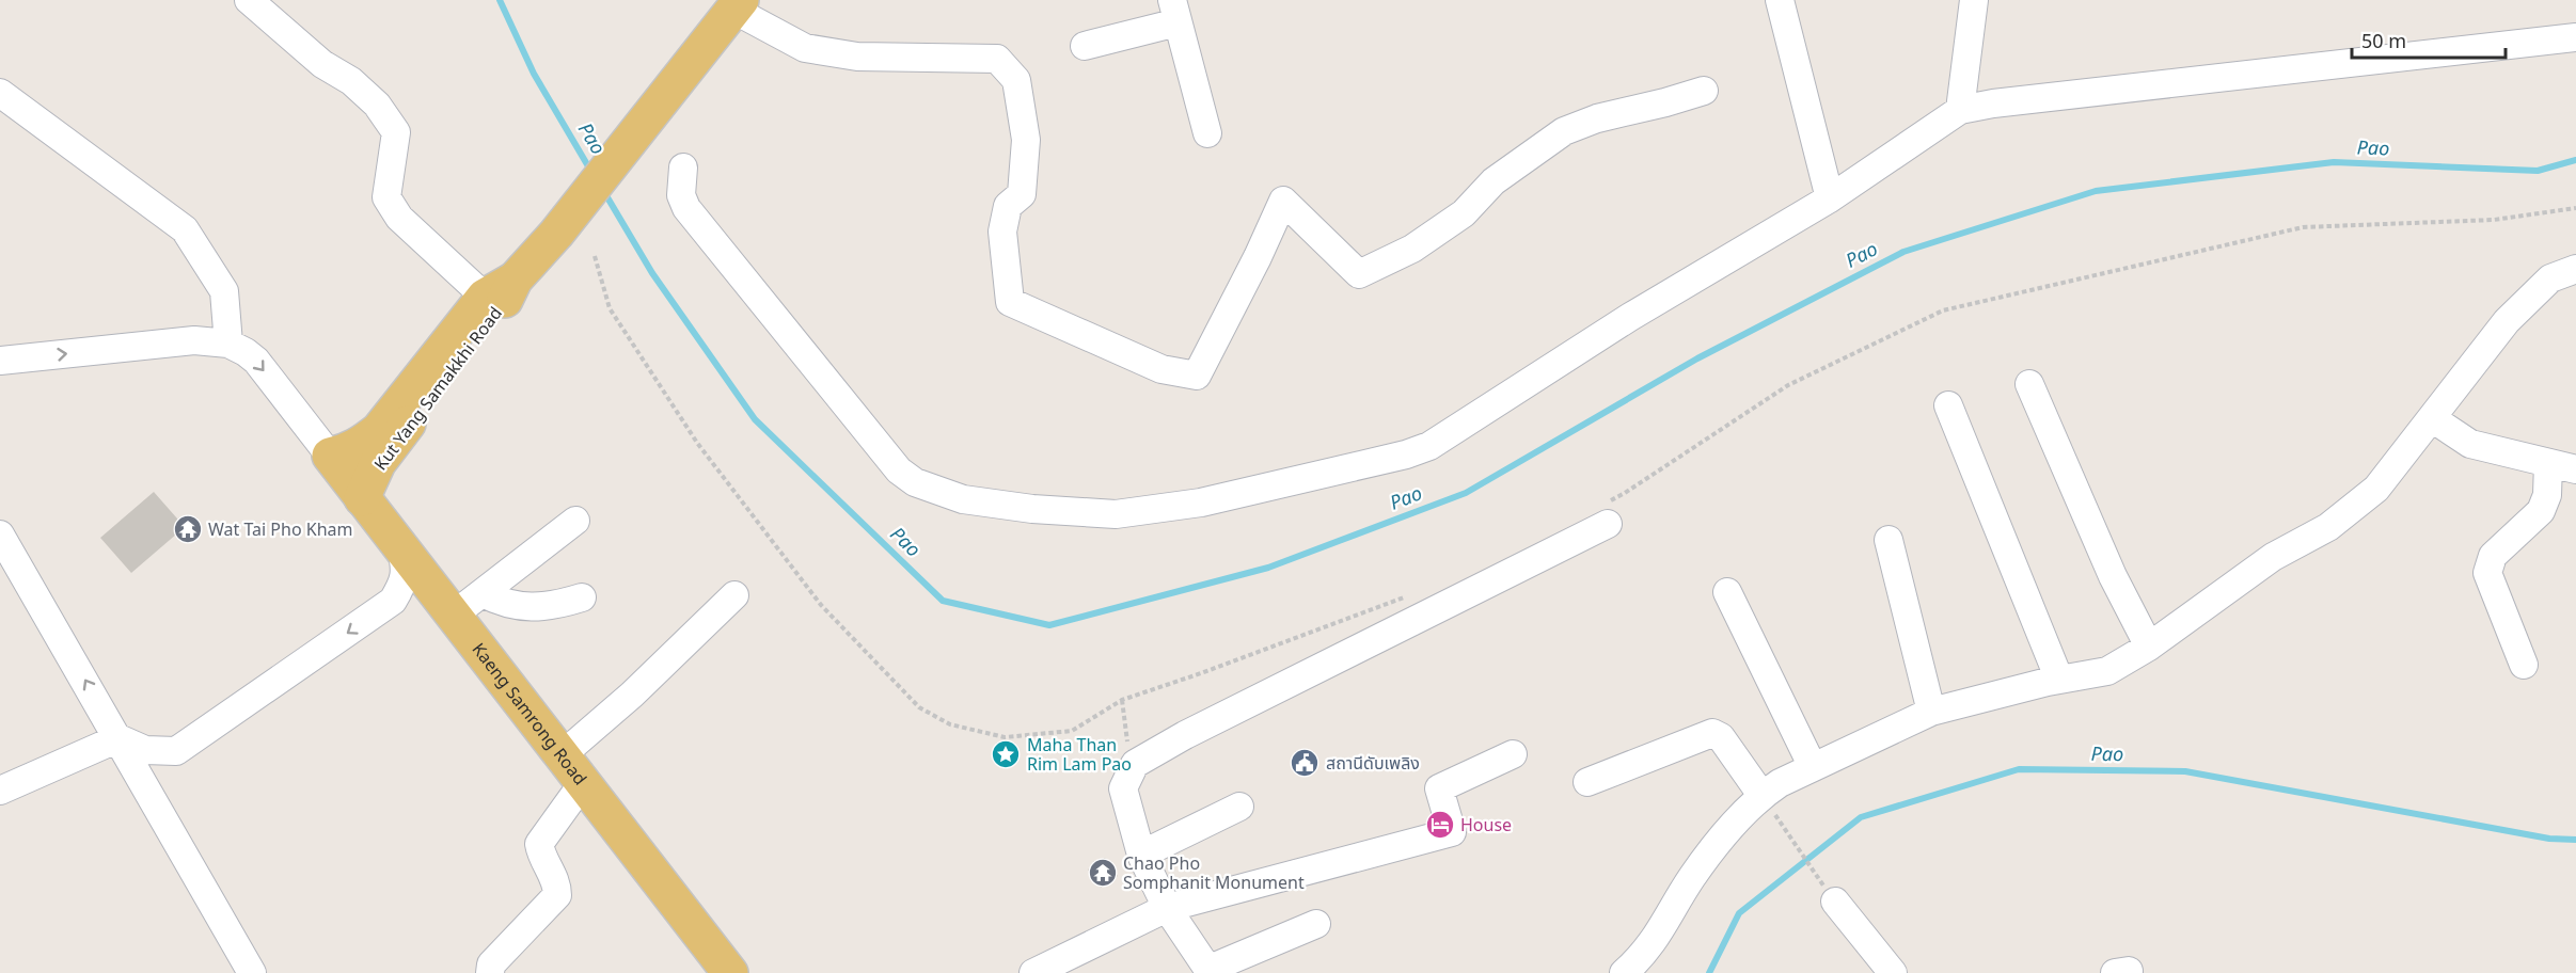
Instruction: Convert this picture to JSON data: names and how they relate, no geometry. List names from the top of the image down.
{
  "streets": {
    "main road": ["Kut Yang Samakkhi Road", "Kaeng Samrong Road"]
  },
  "crossings": [
    ["Kut Yang Samakkhi Road", "Kaeng Samrong Road"]
  ],
  "water": ["Pao"],
  "places": {
    "temple": ["Wat Tai Pho Kham", "Chao Pho Somphanit Monument"],
    "place": ["Maha Than Rim Lam Pao"],
    "public building": ["สถานีดับเพลิง"],
    "hotel": ["House"]
  },
  "scale_bar": "50 m"
}
